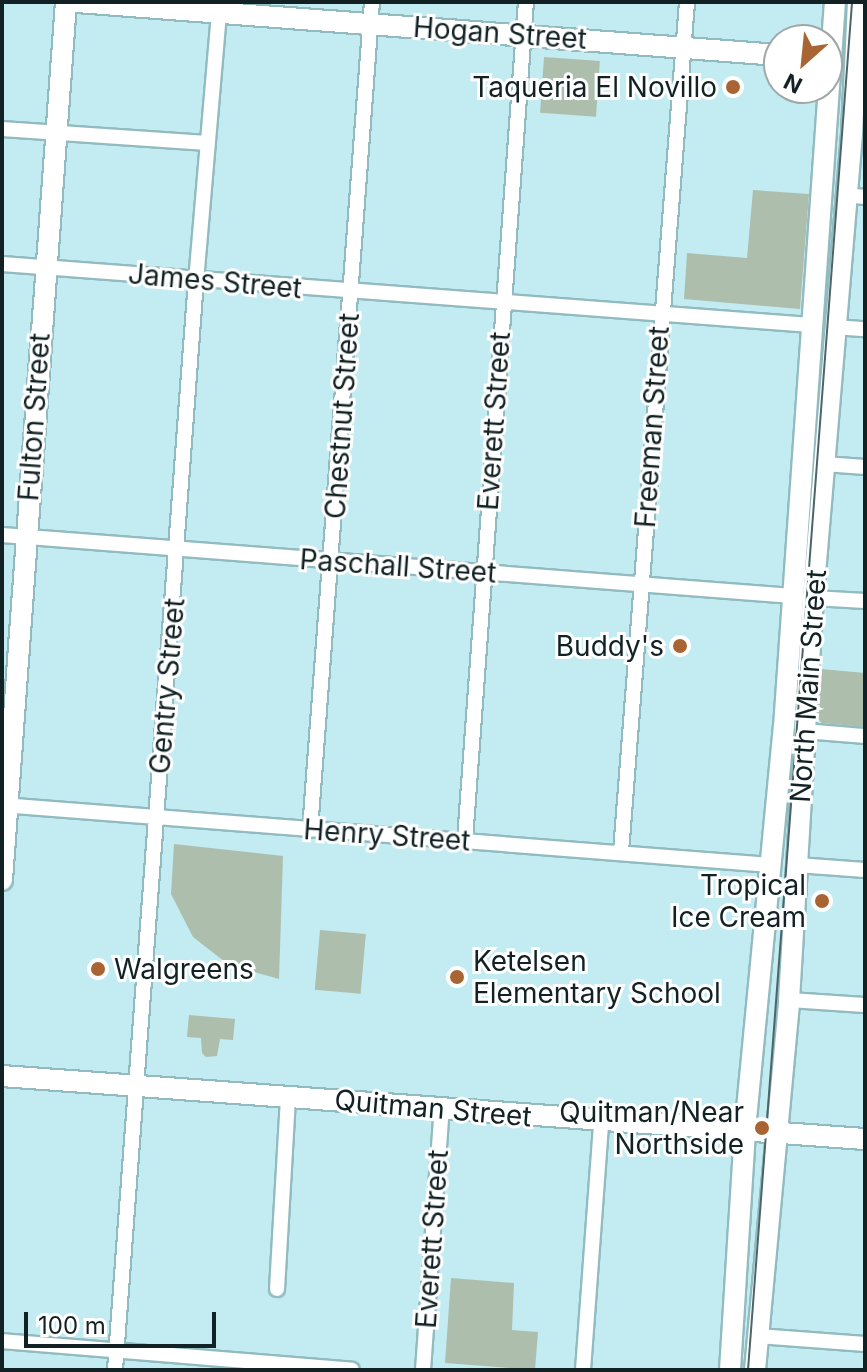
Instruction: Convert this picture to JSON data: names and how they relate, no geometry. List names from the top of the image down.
{
  "streets": {
    "main road": [
      "Hogan Street",
      "Fulton Street",
      "North Main Street",
      "Quitman Street"
    ],
    "street": [
      "James Street",
      "Chestnut Street",
      "Everett Street",
      "Freeman Street",
      "Paschall Street",
      "Gentry Street",
      "Henry Street"
    ]
  },
  "crossings": [
    ["Hogan Street", "Chestnut Street"],
    ["Hogan Street", "Everett Street"],
    ["Hogan Street", "Freeman Street"],
    ["Hogan Street", "Gentry Street"],
    ["James Street", "Chestnut Street"],
    ["James Street", "Fulton Street"],
    ["James Street", "Everett Street"],
    ["James Street", "Freeman Street"],
    ["James Street", "Gentry Street"],
    ["James Street", "North Main Street"],
    ["Chestnut Street", "Paschall Street"],
    ["Chestnut Street", "Henry Street"],
    ["Fulton Street", "Paschall Street"],
    ["Fulton Street", "Henry Street"],
    ["Everett Street", "Paschall Street"],
    ["Everett Street", "Henry Street"],
    ["Everett Street", "Quitman Street"],
    ["Freeman Street", "Paschall Street"],
    ["Freeman Street", "Henry Street"],
    ["Paschall Street", "Gentry Street"],
    ["Paschall Street", "North Main Street"],
    ["Gentry Street", "Henry Street"],
    ["Gentry Street", "Quitman Street"],
    ["North Main Street", "Henry Street"],
    ["North Main Street", "Quitman Street"]
  ],
  "places": [
    "Taqueria El Novillo",
    "Buddy's",
    "Tropical Ice Cream",
    "Walgreens",
    "Ketelsen Elementary School",
    "Quitman/Near Northside"
  ],
  "scale_bar": "100 m",
  "north": "bottom left"
}
